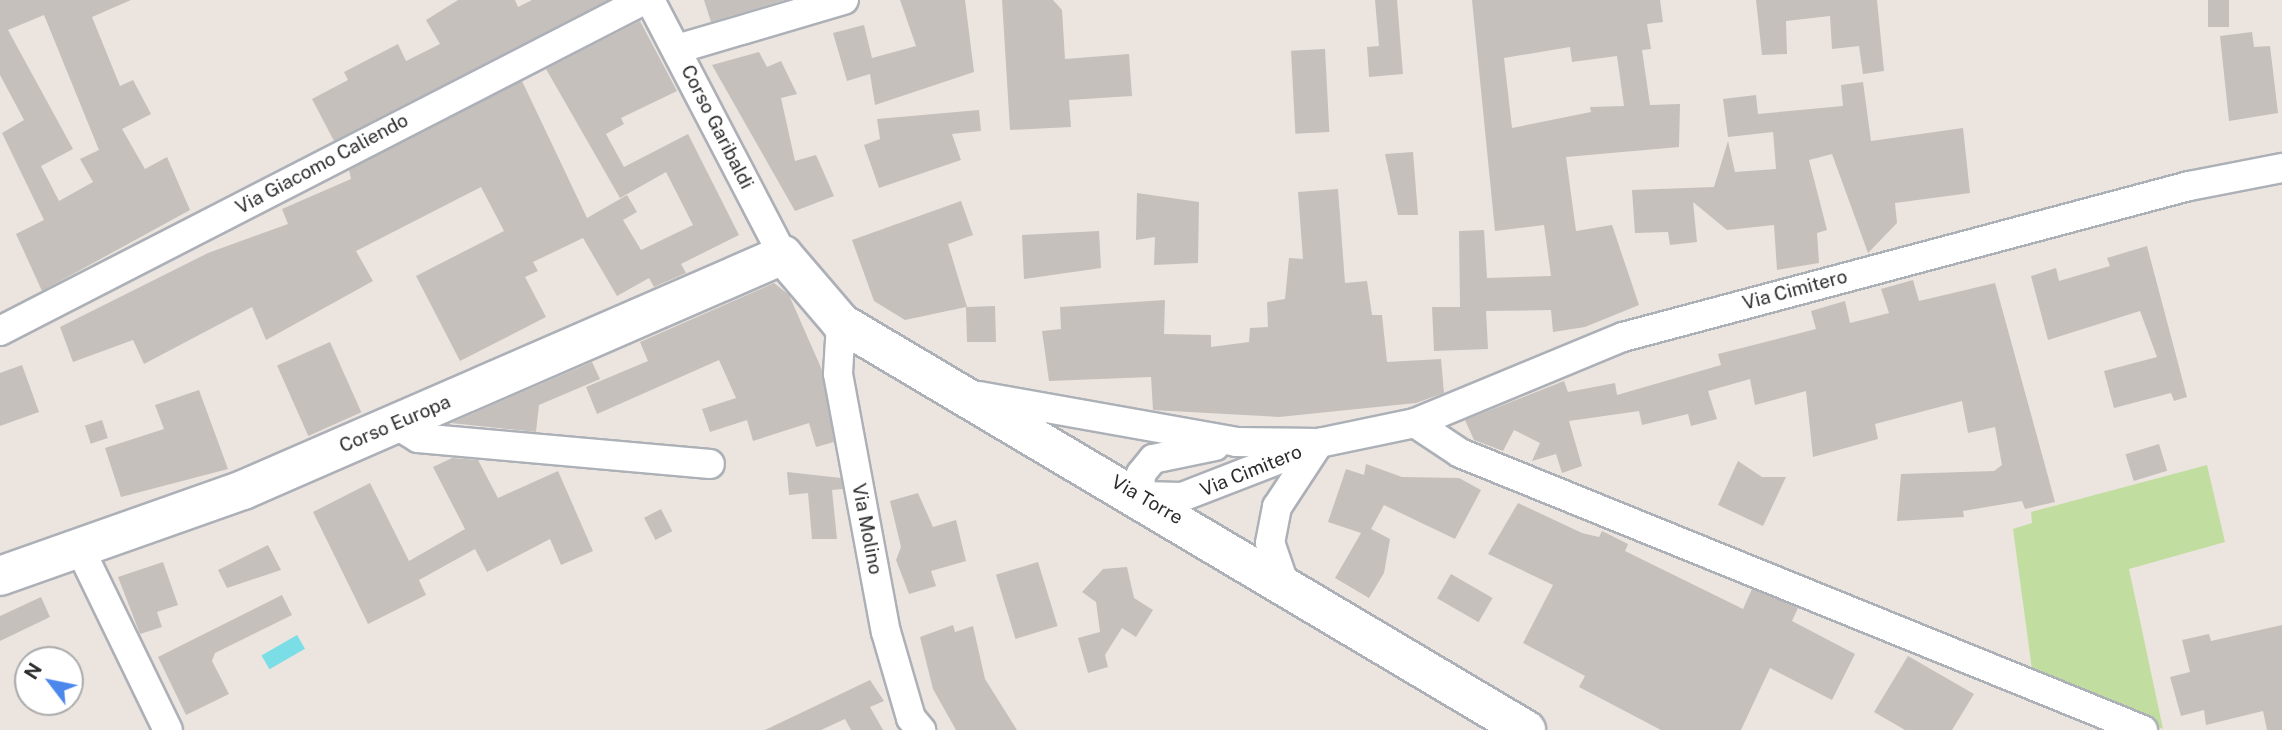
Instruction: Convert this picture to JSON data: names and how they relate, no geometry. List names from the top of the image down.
{
  "streets": {
    "main road": ["Corso Europa", "Via Torre"],
    "street": [
      "Corso Garibaldi",
      "Via Giacomo Caliendo",
      "Via Cimitero",
      "Via Molino"
    ]
  },
  "crossings": [
    ["Corso Garibaldi", "Corso Europa"],
    ["Corso Garibaldi", "Via Torre"],
    ["Via Cimitero", "Via Torre"],
    ["Corso Europa", "Via Torre"],
    ["Via Torre", "Via Molino"]
  ],
  "north": "top left"
}
